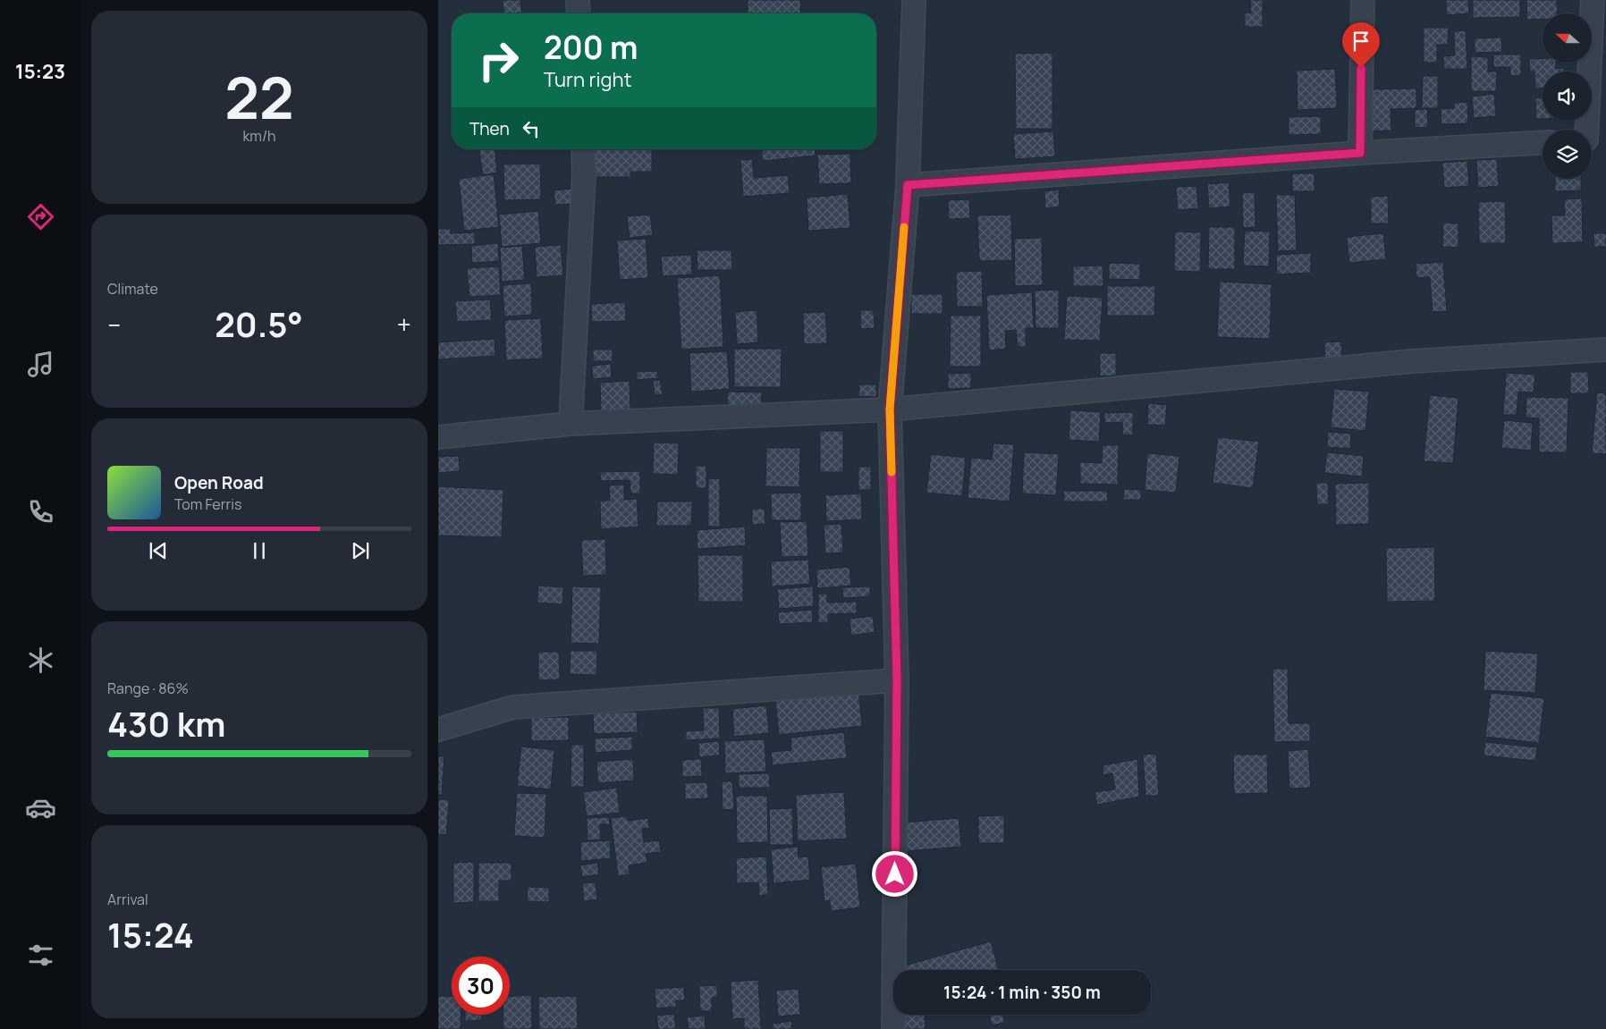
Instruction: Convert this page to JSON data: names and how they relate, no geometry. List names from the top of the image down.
{
  "north": "left",
  "page": {
    "tabs": "15:23",
    "tile": [
      ["22", "km/h"],
      "Climate",
      ["Range · 86%", "430 km"],
      ["Arrival", "15:24"]
    ],
    "turn": ["200 m", "Turn right"],
    "then": "Then",
    "heat": ["−", "20.5°", "+"],
    "song": ["Open Road", "Tom Ferris"],
    "limit": "30",
    "trip": "15:24 · 1 min · 350 m"
  }
}
